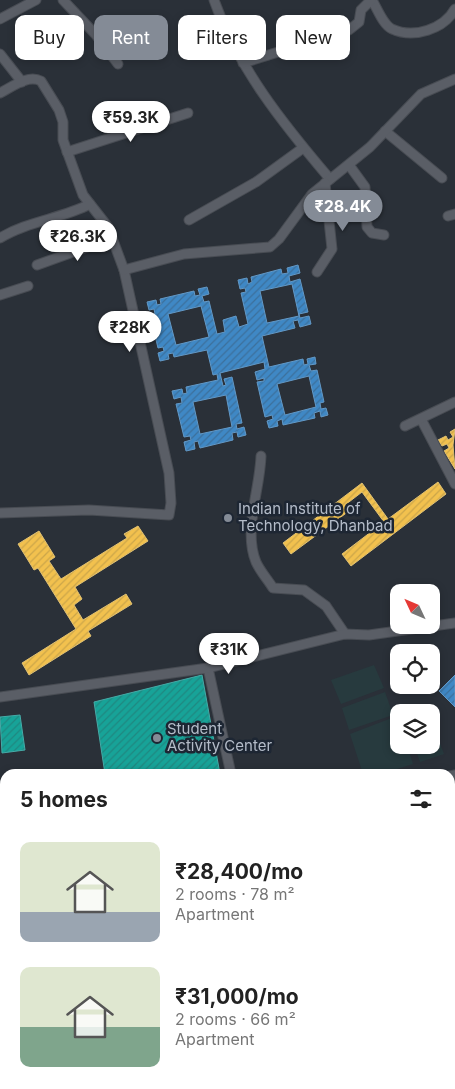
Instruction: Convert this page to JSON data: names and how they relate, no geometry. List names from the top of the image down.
{
  "places": ["Indian Institute of Technology, Dhanbad", "Student Activity Center"],
  "north": "top left",
  "page": {
    "chip": [
      "Buy",
      "Rent",
      "Filters",
      "New"
    ],
    "price": [
      "₹59.3K",
      "₹28.4K",
      "₹26.3K",
      "₹28K",
      "₹31K"
    ],
    "heading": "5 homes",
    "list": [
      {
        "name": "₹28,400/mo",
        "note": "2 rooms · 78 m² · Apartment"
      },
      {
        "name": "₹31,000/mo",
        "note": "2 rooms · 66 m² · Apartment"
      }
    ]
  }
}
